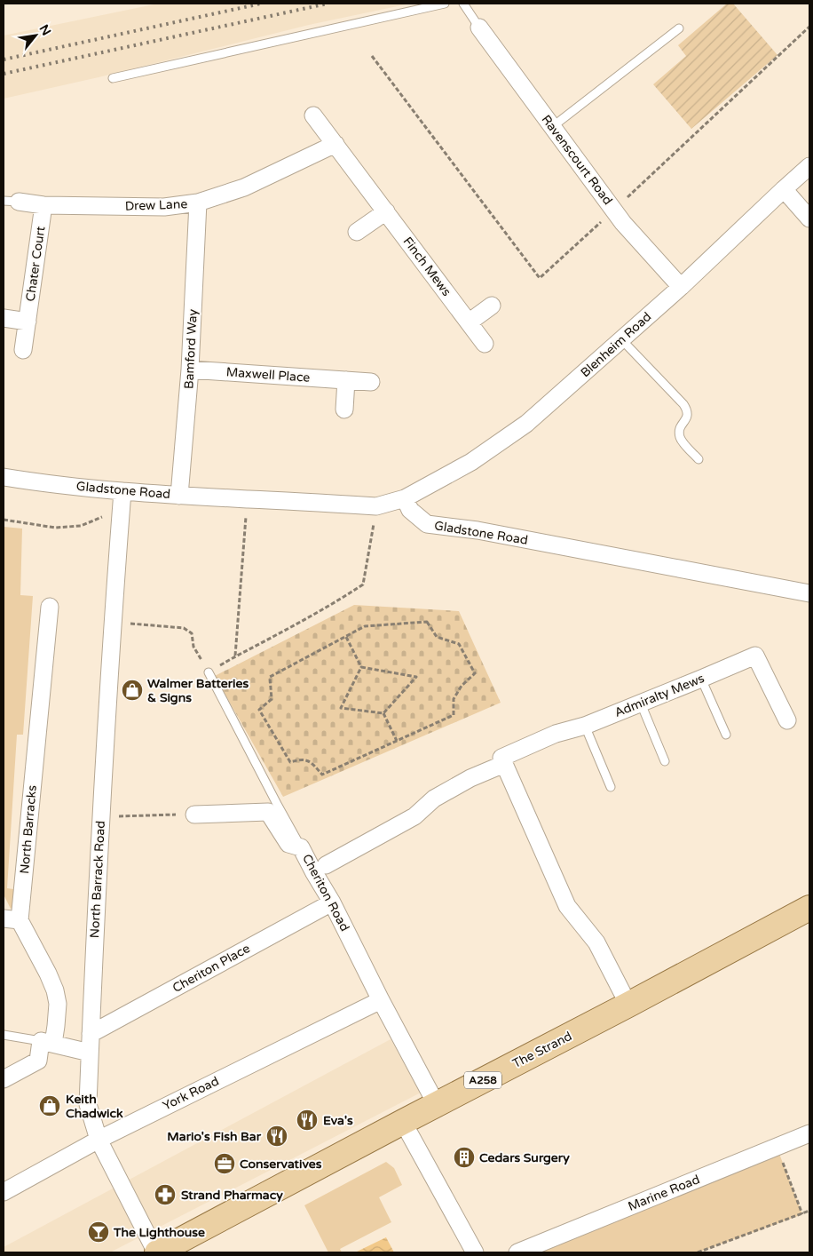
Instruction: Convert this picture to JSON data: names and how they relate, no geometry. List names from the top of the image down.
{
  "streets": {
    "main road": ["The Strand", "A258"],
    "street": [
      "Ravenscourt Road",
      "Drew Lane",
      "Chater Court",
      "Finch Mews",
      "Blenheim Road",
      "Bamford Way",
      "Maxwell Place",
      "Gladstone Road",
      "Admiralty Mews",
      "North Barracks",
      "North Barrack Road",
      "Cheriton Road",
      "Cheriton Place",
      "York Road",
      "Marine Road"
    ]
  },
  "crossings": [
    ["Ravenscourt Road", "Blenheim Road"],
    ["Drew Lane", "Chater Court"],
    ["Drew Lane", "Finch Mews"],
    ["Drew Lane", "Bamford Way"],
    ["Blenheim Road", "Gladstone Road"],
    ["Bamford Way", "Maxwell Place"],
    ["Bamford Way", "Gladstone Road"],
    ["Gladstone Road", "North Barrack Road"],
    ["North Barrack Road", "Cheriton Place"],
    ["North Barrack Road", "The Strand"],
    ["North Barrack Road", "York Road"],
    ["Cheriton Road", "Cheriton Place"],
    ["Cheriton Road", "The Strand"],
    ["Cheriton Road", "York Road"]
  ],
  "places": {
    "shop": ["Walmer Batteries & Signs", "Keith Chadwick"],
    "restaurant": ["Eva's", "Mario's Fish Bar"],
    "building": ["Cedars Surgery"],
    "office": ["Conservatives"],
    "pharmacy": ["Strand Pharmacy"],
    "bar": ["The Lighthouse"]
  },
  "north": "top right"
}
